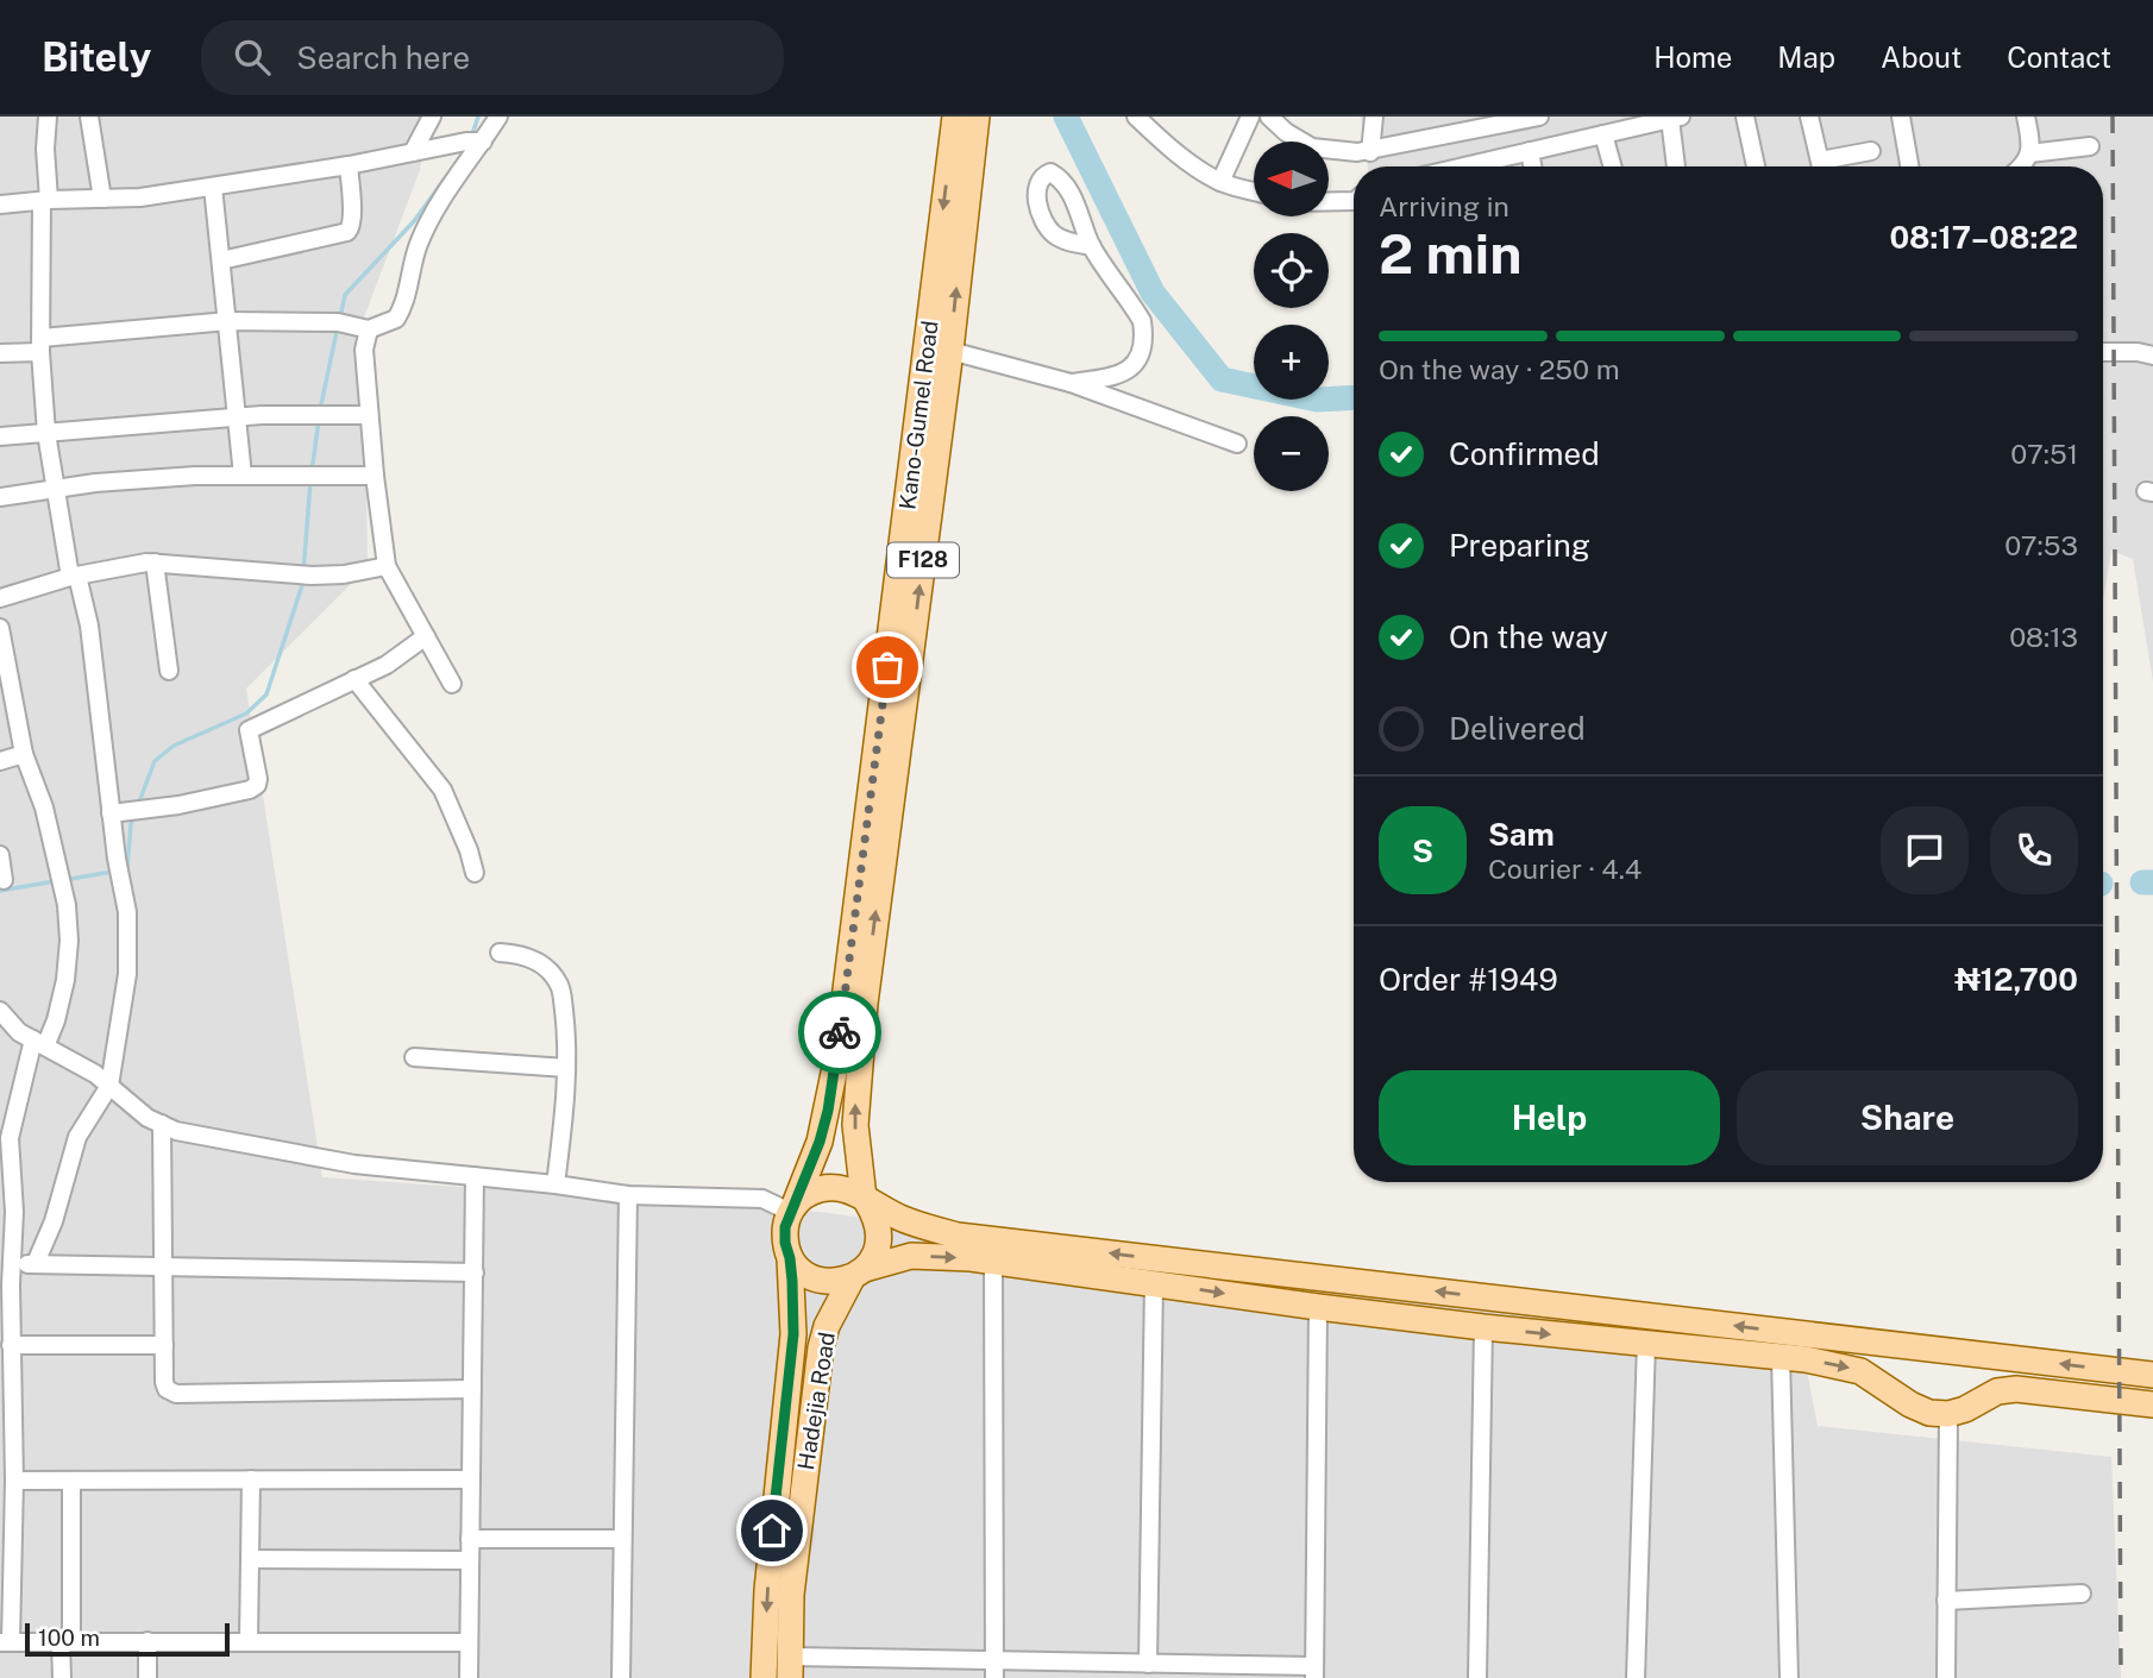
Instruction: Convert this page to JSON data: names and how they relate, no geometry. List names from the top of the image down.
{
  "streets": {
    "main road": ["Kano-Gumel Road", "F128", "Hadejia Road"]
  },
  "crossings": [
    ["Kano-Gumel Road", "F128"],
    ["Kano-Gumel Road", "Hadejia Road"],
    ["F128", "Hadejia Road"]
  ],
  "scale_bar": "100 m",
  "north": "left",
  "page": {
    "header": "Bitely",
    "search": "Search here",
    "nav": [
      "Home",
      "Map",
      "About",
      "Contact"
    ],
    "map_buttons": ["+", "−"],
    "heading": ["2 min", "Arriving in", "08:17–08:22"],
    "panel": [
      "Sam",
      "Courier · 4.4",
      "Order #1949",
      "₦12,700"
    ],
    "bar": "On the way · 250 m",
    "list": [
      ["Confirmed", "07:51"],
      ["Preparing", "07:53"],
      ["On the way", "08:13"],
      "Delivered"
    ],
    "round": "S",
    "buttons": ["Help", "Share"],
    "scale": "100 m"
  }
}
